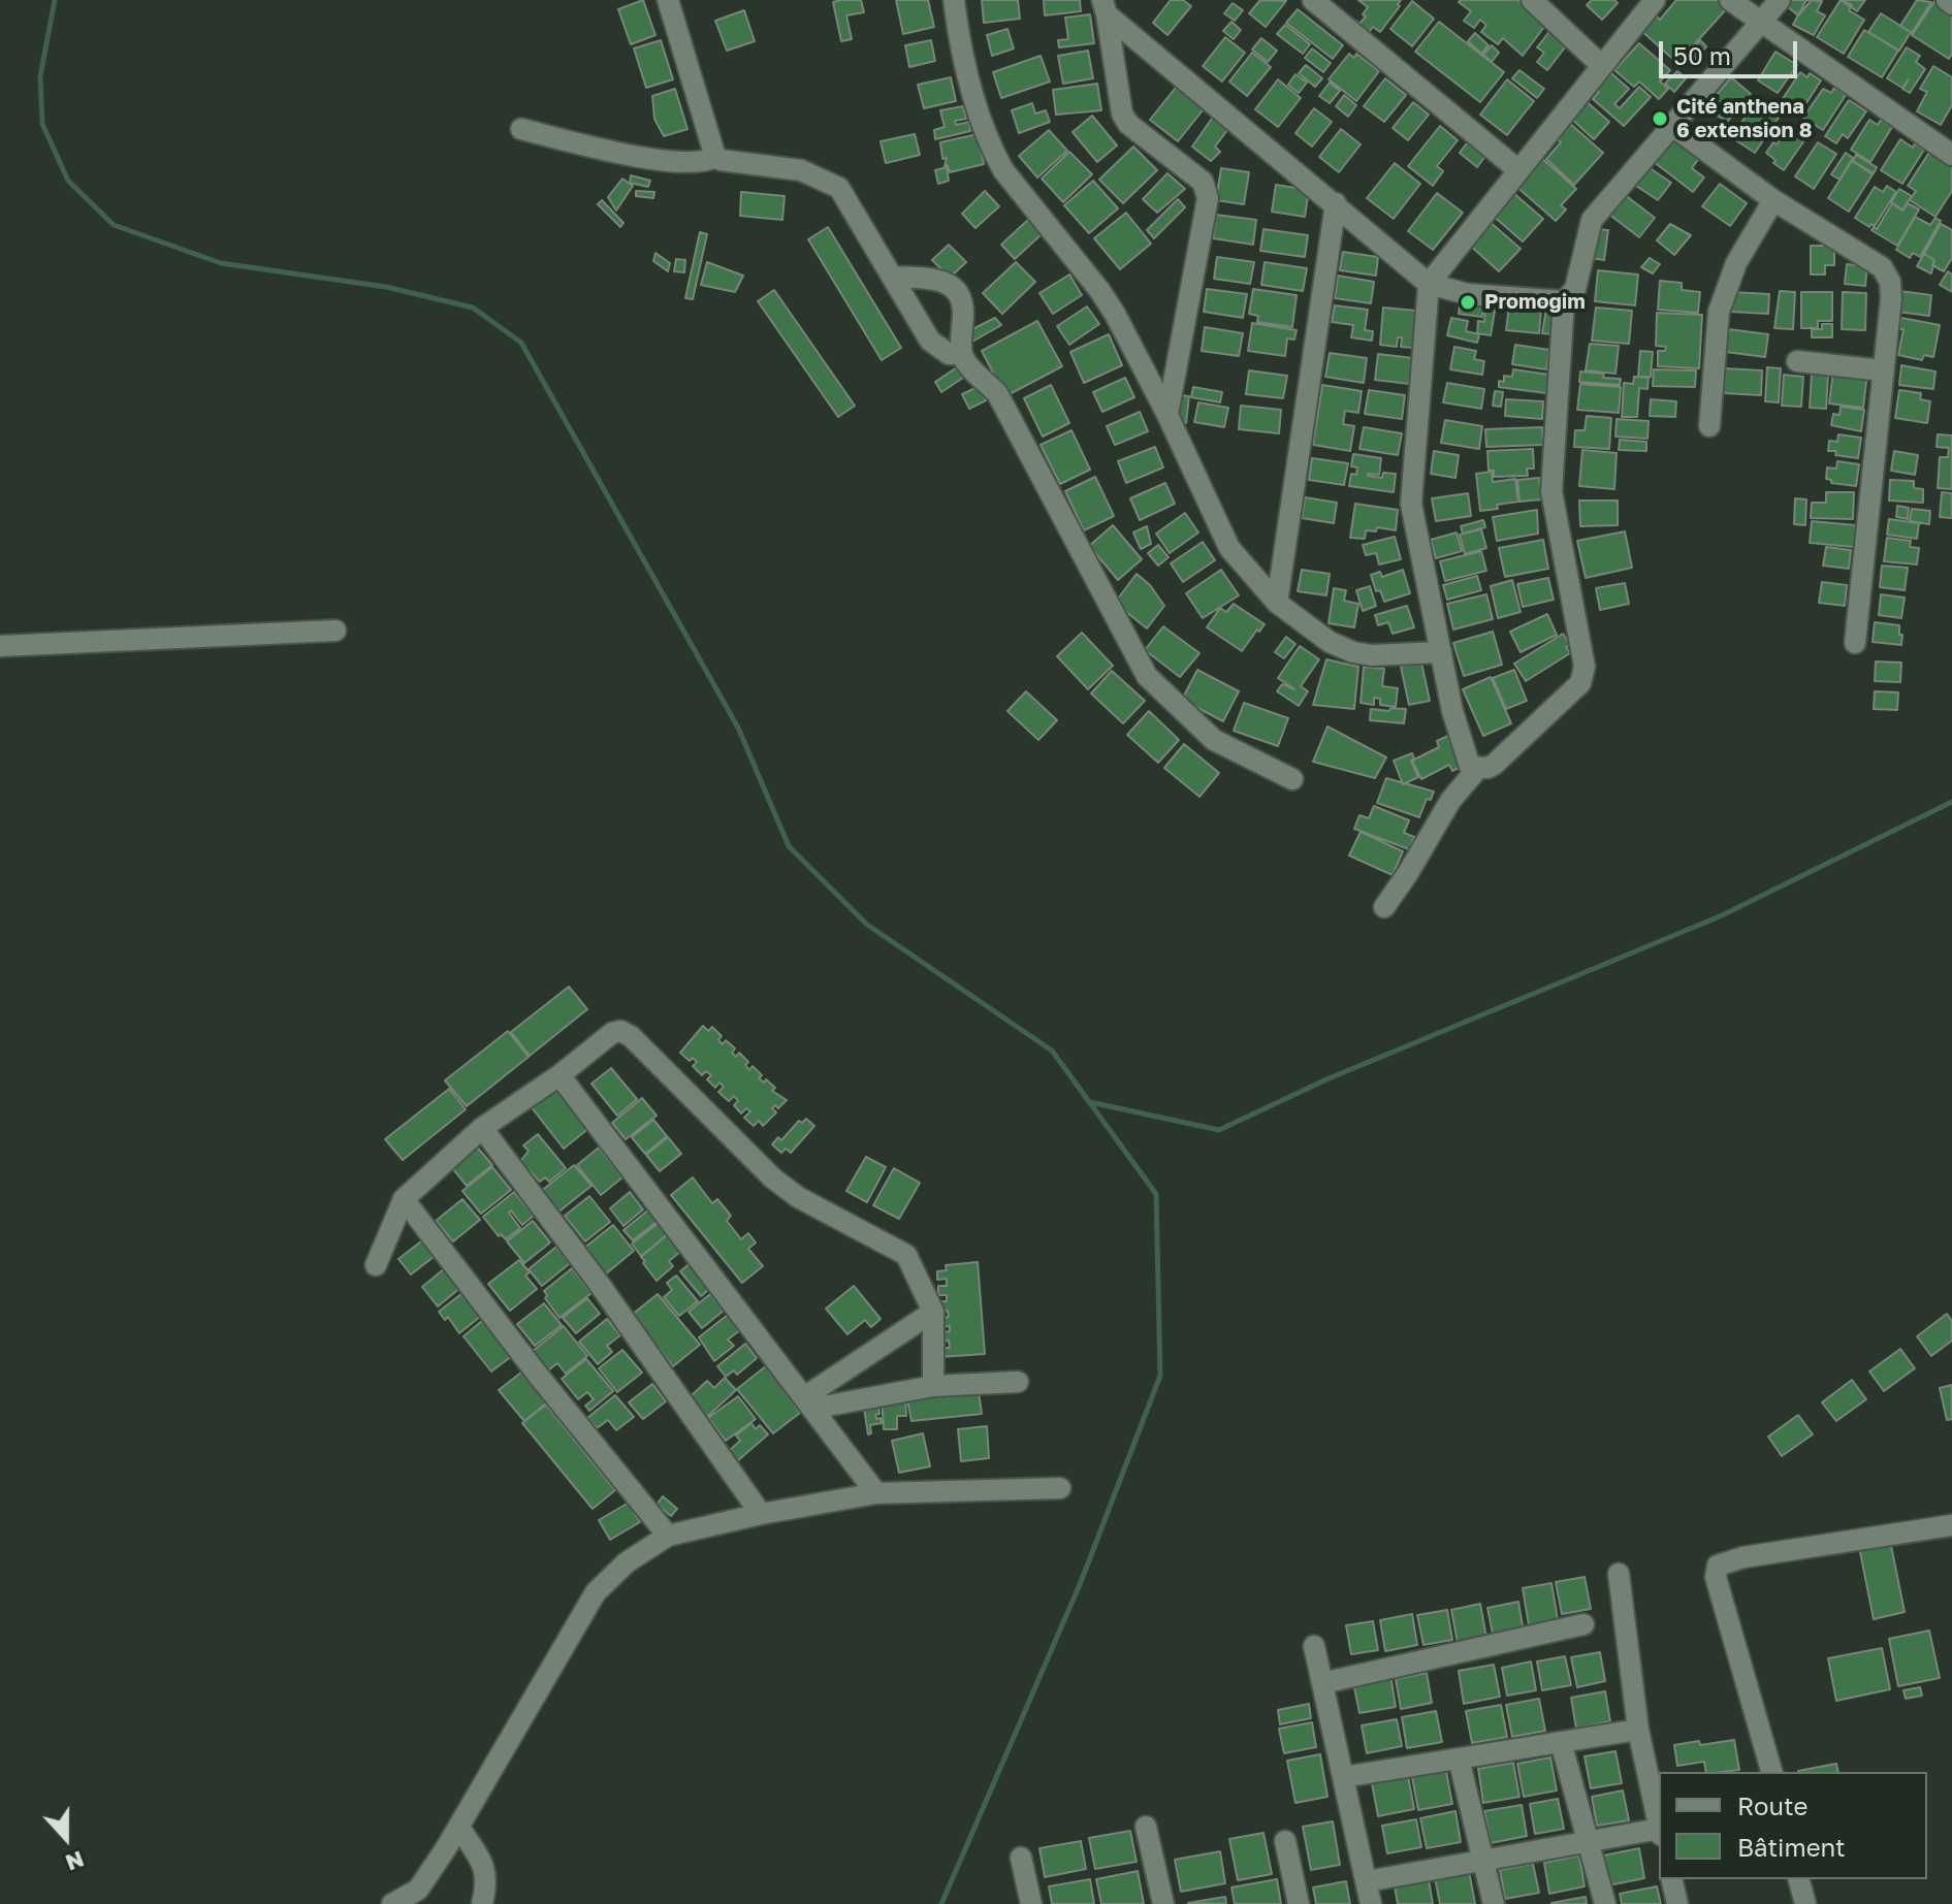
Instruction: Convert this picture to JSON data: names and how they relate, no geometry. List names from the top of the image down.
{
  "places": ["Cité anthena 6 extension 8", "Promogim"],
  "legend": ["Route", "Bâtiment"],
  "scale_bar": "50 m",
  "north": "bottom"
}
